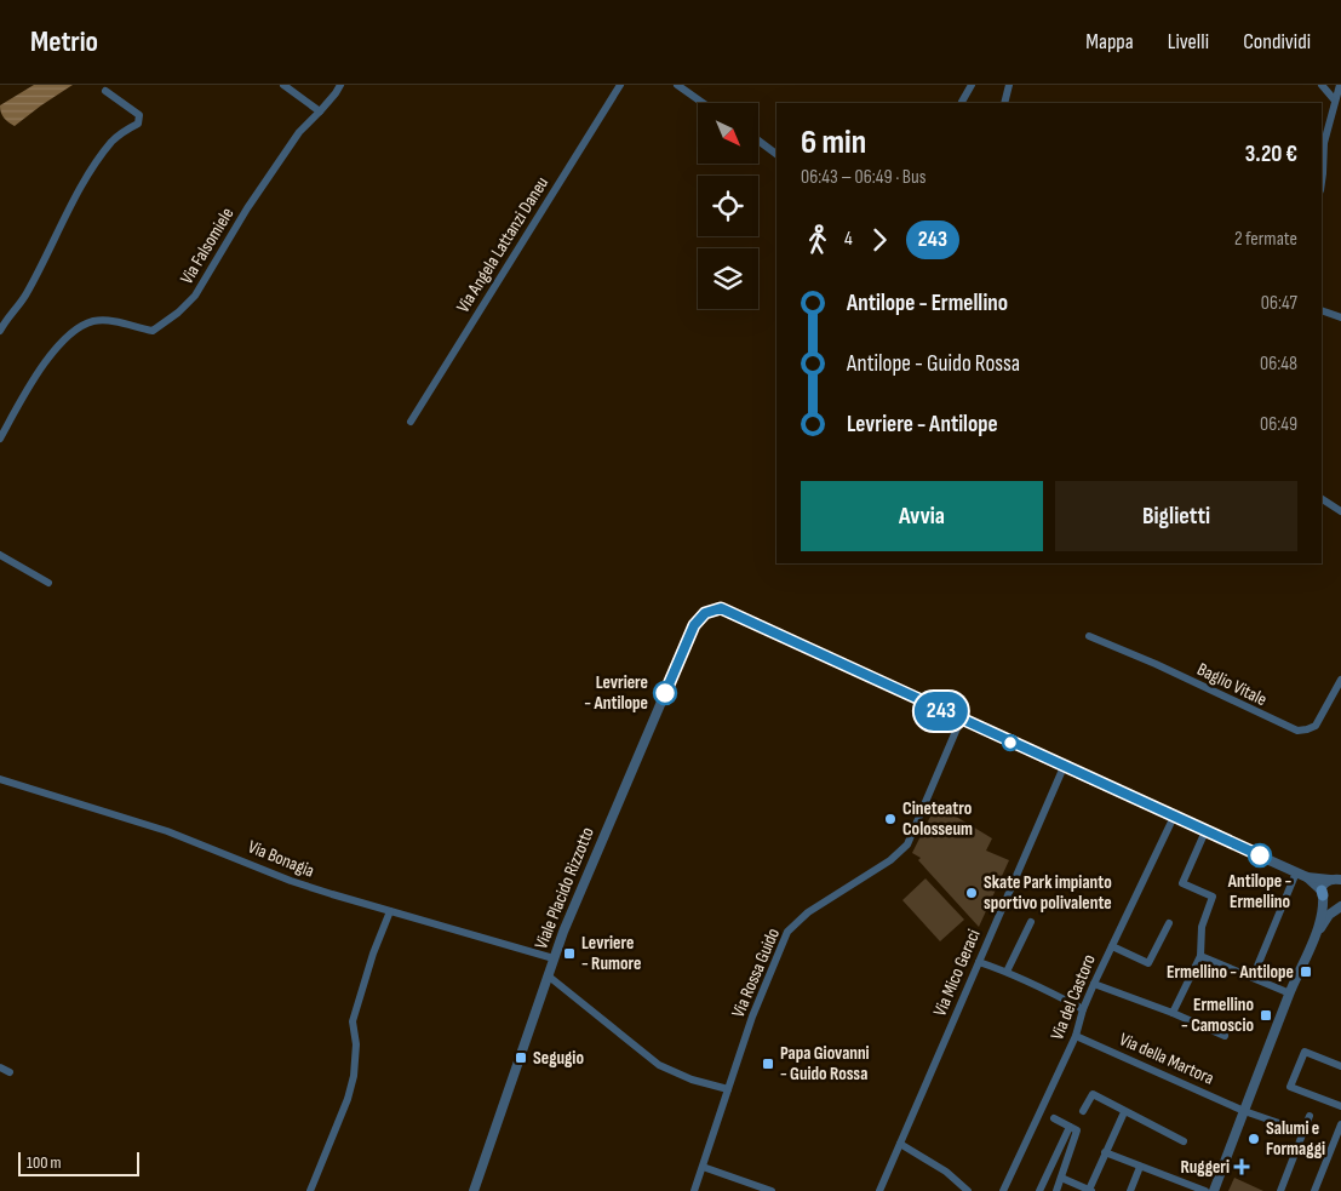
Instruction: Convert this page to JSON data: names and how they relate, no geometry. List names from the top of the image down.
{
  "streets": {
    "street": [
      "Via Angela Lattanzi Daneu",
      "Via Falsomiele",
      "Baglio Vitale",
      "Via Bonagia",
      "Viale Placido Rizzotto",
      "Via Rossa Guido",
      "Via Mico Geraci",
      "Via del Castoro",
      "Via della Martora"
    ]
  },
  "crossings": [
    ["Via Bonagia", "Viale Placido Rizzotto"],
    ["Viale Placido Rizzotto", "Via Rossa Guido"],
    ["Via del Castoro", "Via della Martora"]
  ],
  "places": {
    "other": [
      "Levriere - Antilope",
      "Cineteatro Colosseum",
      "Antilope - Ermellino",
      "Skate Park impianto sportivo polivalente",
      "Salumi e Formaggi"
    ],
    "transit": [
      "Levriere - Rumore",
      "Ermellino - Antilope",
      "Ermellino - Camoscio",
      "Segugio",
      "Papa Giovanni - Guido Rossa"
    ],
    "health": ["Ruggeri"]
  },
  "lines": ["bus line 243"],
  "scale_bar": "100 m",
  "north": "bottom right",
  "page": {
    "header": "Metrio",
    "nav": ["Mappa", "Livelli", "Condividi"],
    "on_map": "243",
    "heading": ["6 min", "06:43 – 06:49 · Bus", "3.20 €"],
    "legs": ["4", "243", "2 fermate"],
    "list": [
      {
        "name": "Antilope - Ermellino",
        "value": "06:47"
      },
      {
        "name": "Antilope - Guido Rossa",
        "value": "06:48"
      },
      {
        "name": "Levriere - Antilope",
        "value": "06:49"
      }
    ],
    "buttons": ["Avvia", "Biglietti"],
    "scale": "100 m"
  }
}
